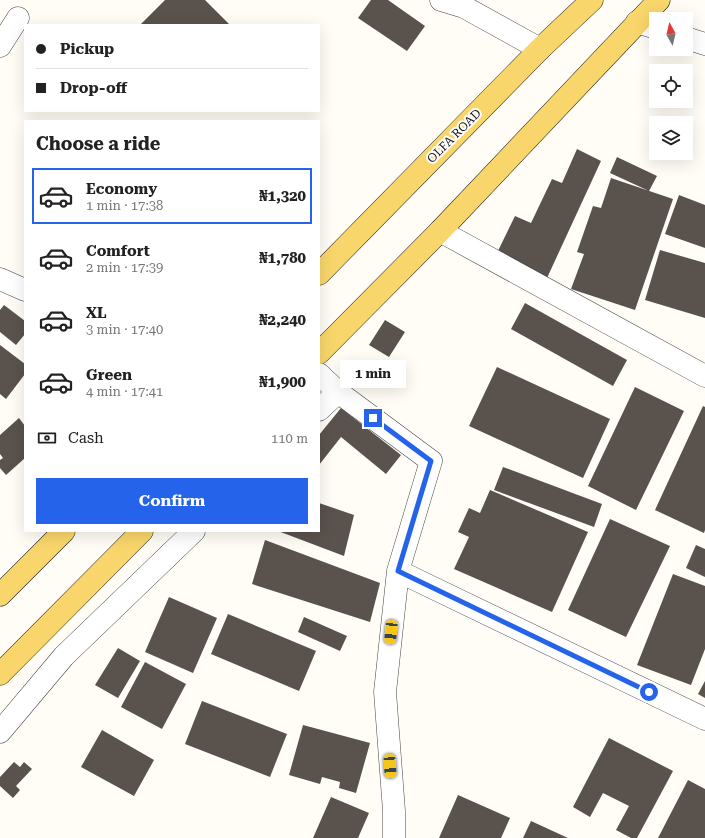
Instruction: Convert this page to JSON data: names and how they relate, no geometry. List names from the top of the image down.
{
  "streets": {
    "main road": ["OLFA ROAD"]
  },
  "north": "top",
  "page": {
    "banner": ["Pickup", "Drop-off"],
    "heading": "Choose a ride",
    "list": [
      {
        "name": "Economy",
        "note": "1 min · 17:38",
        "value": "₦1,320"
      },
      {
        "name": "Comfort",
        "note": "2 min · 17:39",
        "value": "₦1,780"
      },
      {
        "name": "XL",
        "note": "3 min · 17:40",
        "value": "₦2,240"
      },
      {
        "name": "Green",
        "note": "4 min · 17:41",
        "value": "₦1,900"
      }
    ],
    "bubble": "1 min",
    "pay": ["Cash", "110 m"],
    "buttons": "Confirm"
  }
}
